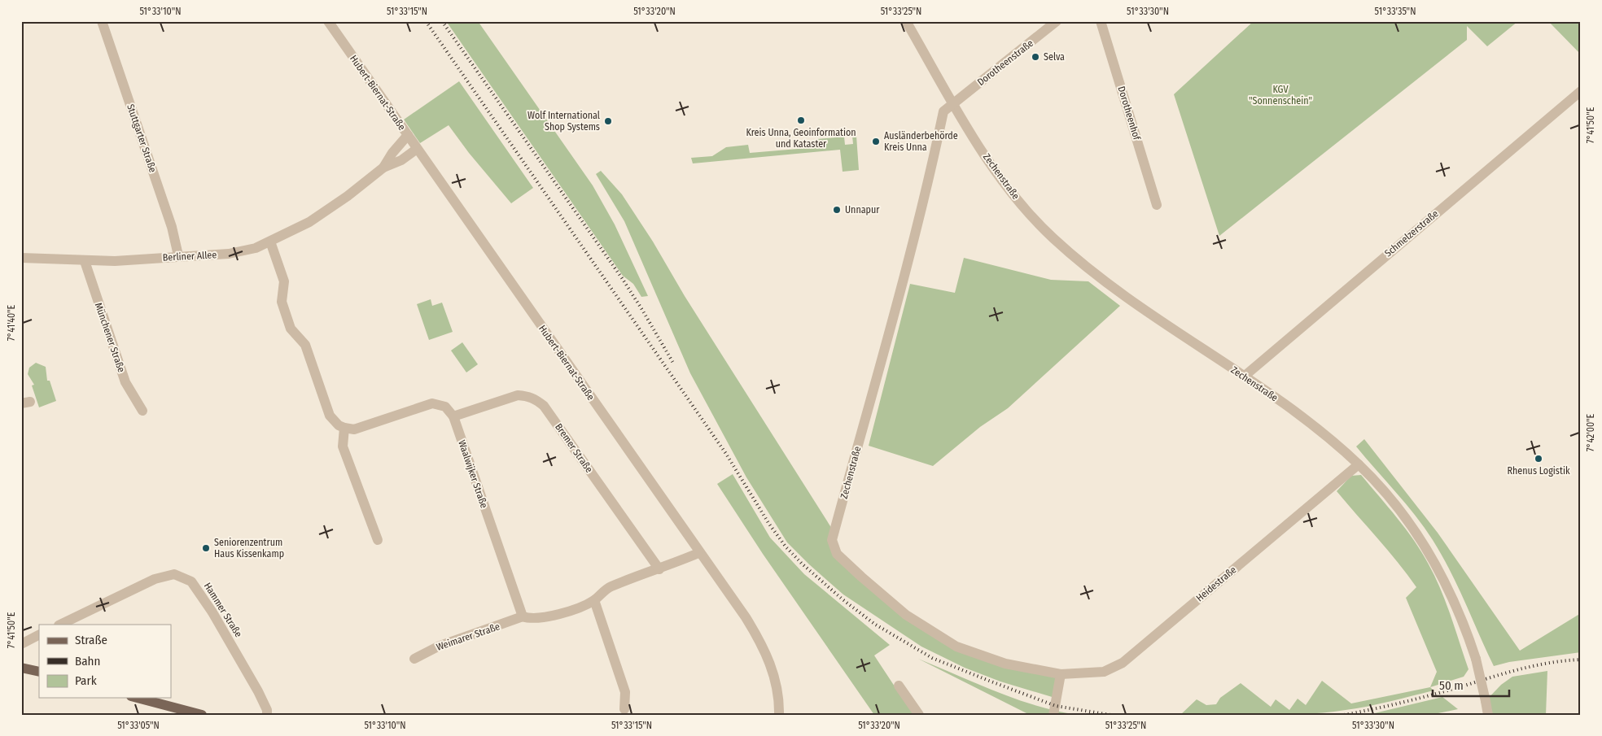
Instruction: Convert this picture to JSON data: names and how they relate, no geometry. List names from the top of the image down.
{
  "streets": {
    "street": [
      "Dorotheenstraße",
      "Hubert-Biernat-Straße",
      "Dorotheenhof",
      "Stuttgarter Straße",
      "Zechenstraße",
      "Schmelzerstraße",
      "Berliner Allee",
      "Münchener Straße",
      "Bremer Straße",
      "Waalwijker Straße",
      "Heidestraße",
      "Hammer Straße",
      "Weimarer Straße"
    ]
  },
  "crossings": [
    ["Dorotheenstraße", "Zechenstraße"],
    ["Hubert-Biernat-Straße", "Berliner Allee"],
    ["Stuttgarter Straße", "Berliner Allee"],
    ["Zechenstraße", "Schmelzerstraße"],
    ["Zechenstraße", "Heidestraße"],
    ["Berliner Allee", "Münchener Straße"],
    ["Bremer Straße", "Waalwijker Straße"],
    ["Waalwijker Straße", "Weimarer Straße"]
  ],
  "parks": ["KGV \"Sonnenschein\""],
  "places": [
    "Selva",
    "Kreis Unna, Geoinformation und Kataster",
    "Wolf International Shop Systems",
    "Ausländerbehörde Kreis Unna",
    "Unnapur",
    "Rhenus Logistik",
    "Seniorenzentrum Haus Kissenkamp"
  ],
  "legend": ["Straße", "Bahn", "Park"],
  "scale_bar": "50 m",
  "coordinates": [
    "51°33'10\"N",
    "51°33'15\"N",
    "51°33'20\"N",
    "51°33'25\"N",
    "51°33'30\"N",
    "51°33'35\"N",
    "7°41'50\"E",
    "7°41'40\"E",
    "7°42'00\"E",
    "51°33'05\"N"
  ]
}
